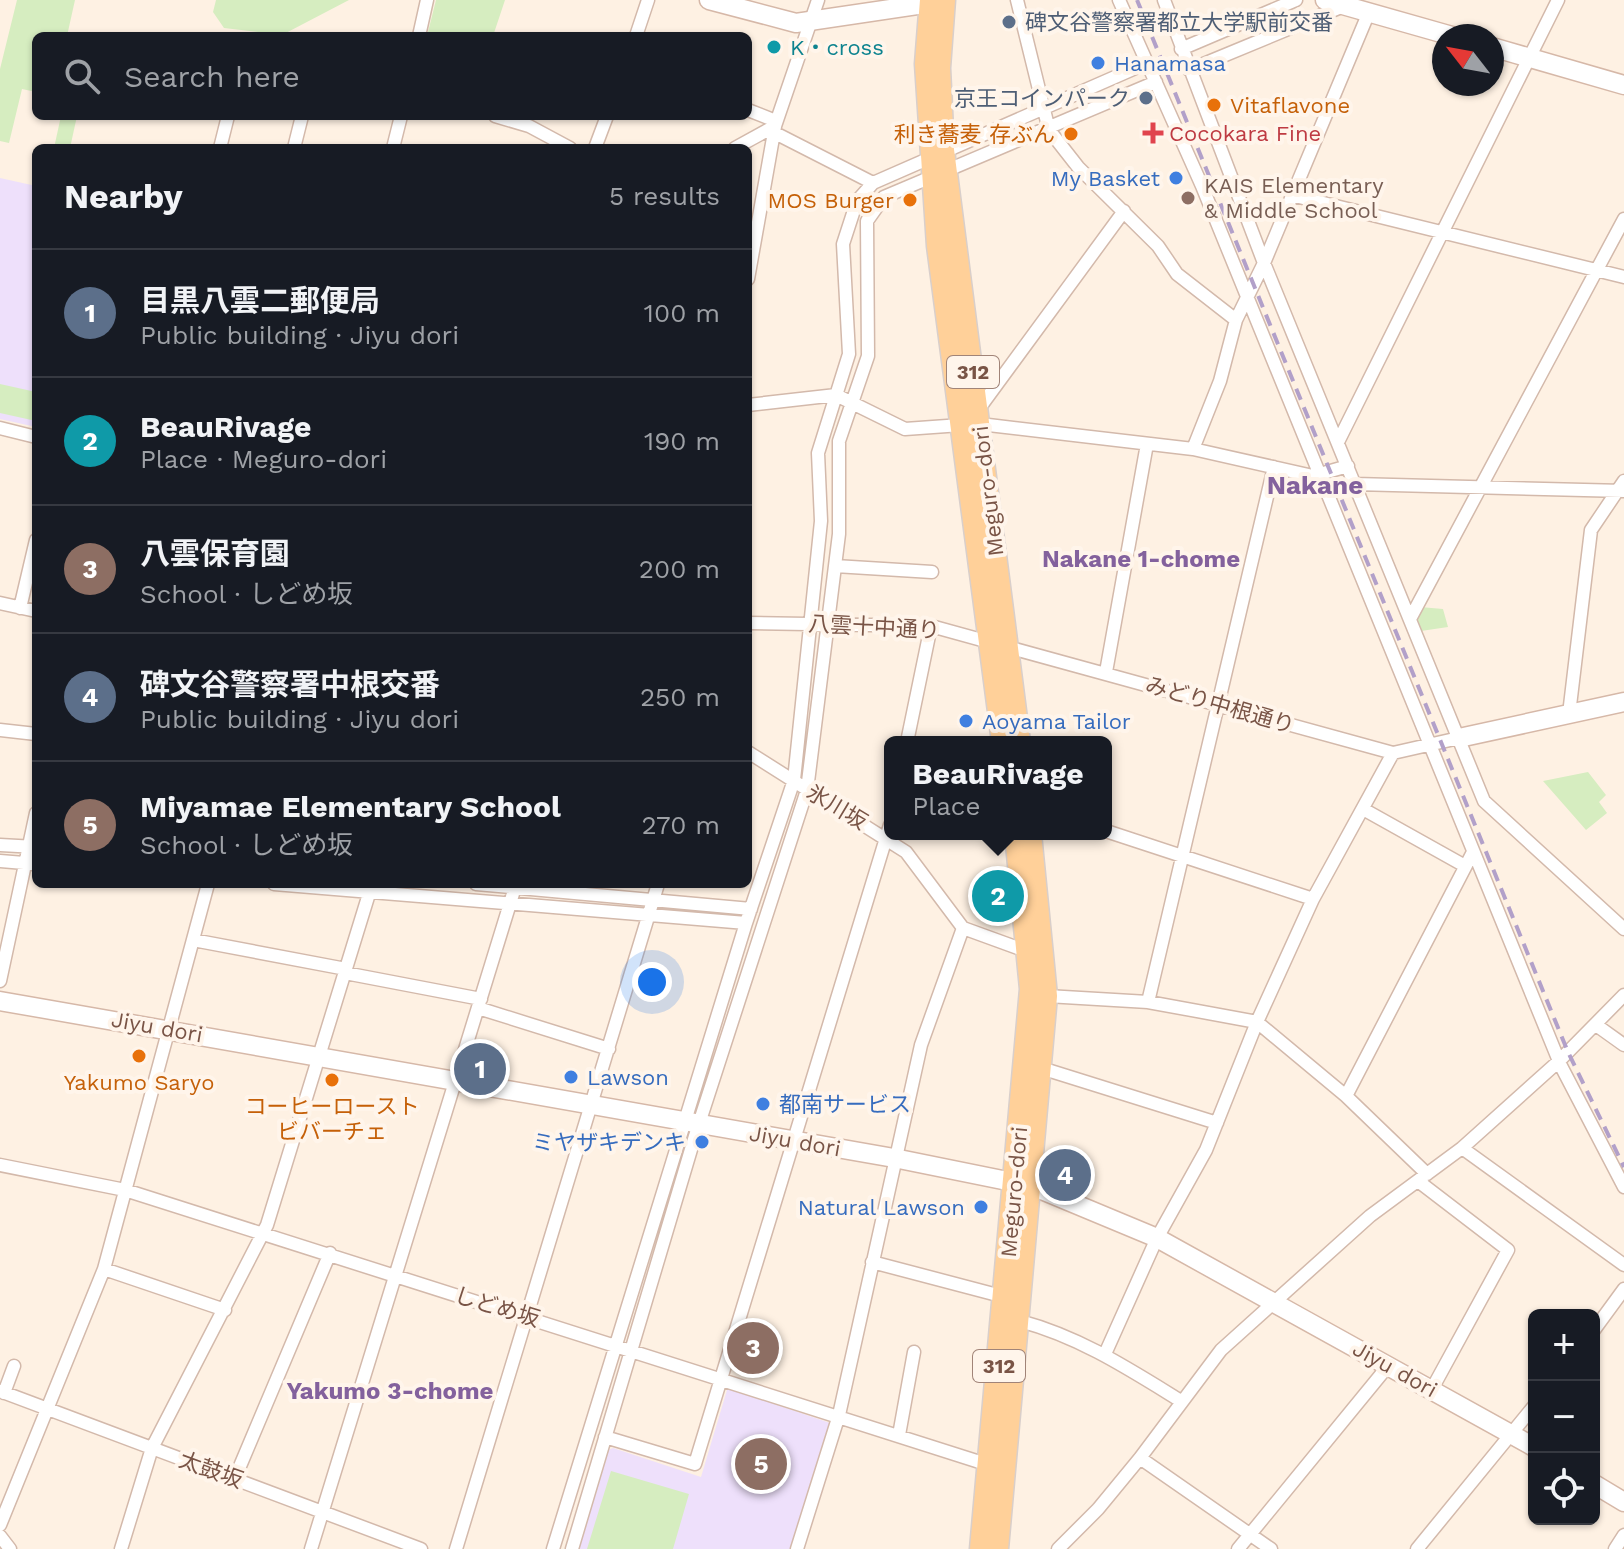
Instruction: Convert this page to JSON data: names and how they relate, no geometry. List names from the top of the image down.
{
  "streets": {
    "main road": [
      "312",
      "Meguro-dori",
      "みどり中根通り",
      "Jiyu dori"
    ],
    "street": [
      "八雲十中通り",
      "氷川坂",
      "しどめ坂",
      "太鼓坂"
    ]
  },
  "crossings": [
    ["Meguro-dori", "八雲十中通り"],
    ["Meguro-dori", "みどり中根通り"],
    ["Meguro-dori", "Jiyu dori"],
    ["Meguro-dori", "しどめ坂"],
    ["八雲十中通り", "みどり中根通り"]
  ],
  "districts": ["Nakane", "Nakane 1-chome", "Yakumo 3-chome"],
  "places": {
    "other": [
      "碑文谷警察署都立大学駅前交番",
      "K・cross",
      "Hanamasa",
      "京王コインパーク",
      "Vitaflavone",
      "利き蕎麦 存ぶん",
      "My Basket",
      "KAIS Elementary & Middle School",
      "MOS Burger",
      "Aoyama Tailor",
      "Yakumo Saryo",
      "Lawson",
      "コーヒーロースト ビバーチェ",
      "都南サービス",
      "ミヤザキデンキ",
      "Natural Lawson"
    ],
    "health": ["Cocokara Fine"]
  },
  "north": "top left",
  "page": {
    "search": "Search here",
    "heading": ["Nearby", "5 results"],
    "list": [
      {
        "mark": "1",
        "name": "目黒八雲二郵便局",
        "note": "Public building · Jiyu dori",
        "value": "100 m"
      },
      {
        "mark": "2",
        "name": "BeauRivage",
        "note": "Place · Meguro-dori",
        "value": "190 m"
      },
      {
        "mark": "3",
        "name": "八雲保育園",
        "note": "School · しどめ坂",
        "value": "200 m"
      },
      {
        "mark": "4",
        "name": "碑文谷警察署中根交番",
        "note": "Public building · Jiyu dori",
        "value": "250 m"
      },
      {
        "mark": "5",
        "name": "Miyamae Elementary School",
        "note": "School · しどめ坂",
        "value": "270 m"
      }
    ],
    "popup": ["BeauRivage", "Place"],
    "pins": [
      "2",
      "1",
      "4",
      "3",
      "5"
    ],
    "map_buttons": ["+", "−"]
  }
}
